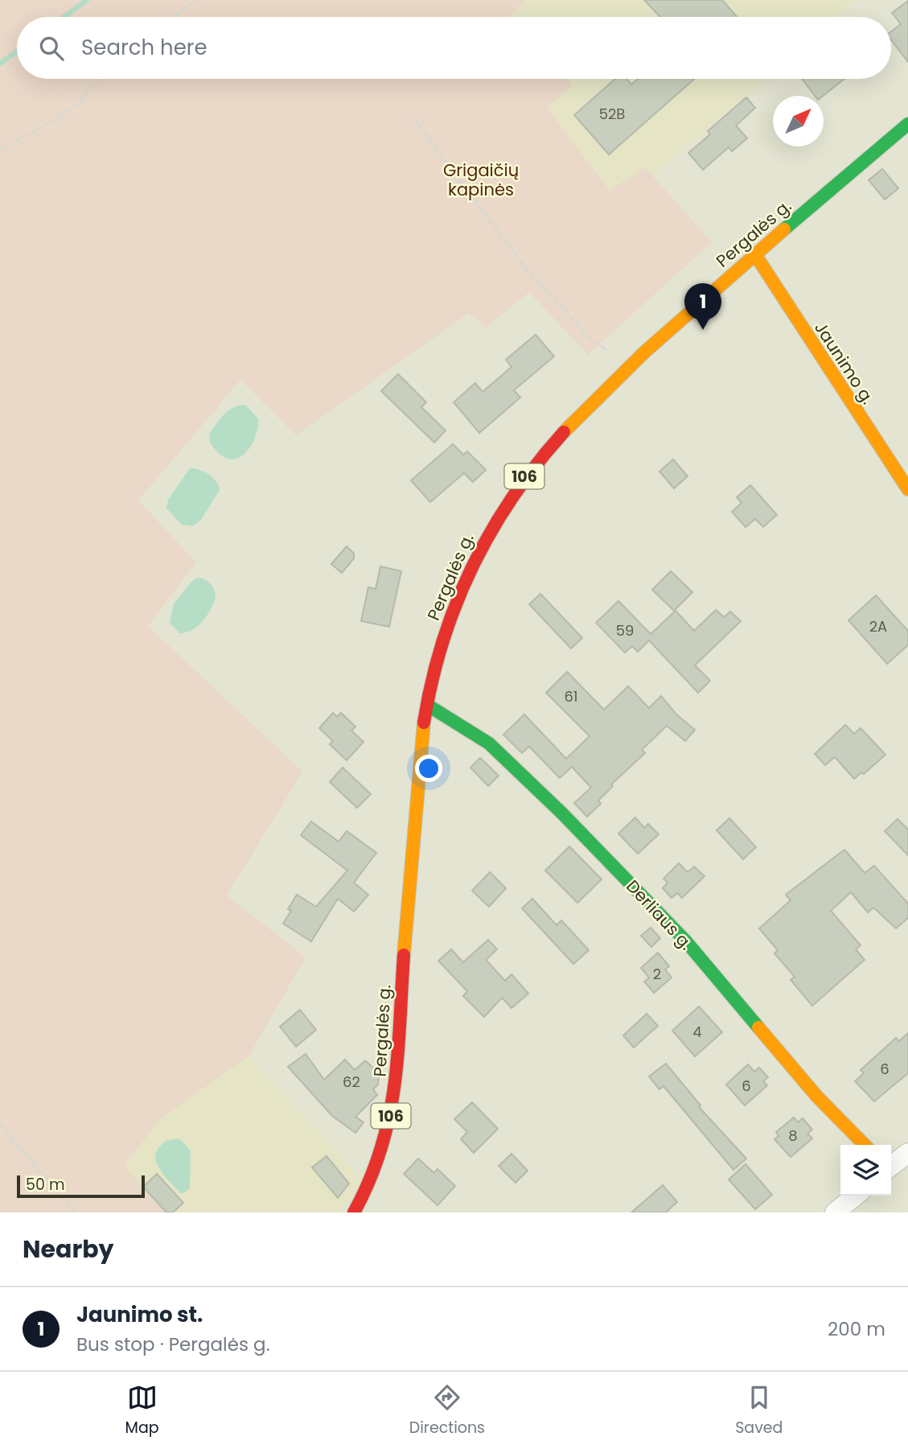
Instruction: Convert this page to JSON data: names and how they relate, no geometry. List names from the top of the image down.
{
  "streets": {
    "main road": [
      "Pergalės g.",
      "Jaunimo g.",
      "106",
      "Derliaus g."
    ]
  },
  "crossings": [
    ["Pergalės g.", "Jaunimo g."],
    ["Pergalės g.", "Derliaus g."]
  ],
  "parks": ["Grigaičių kapinės"],
  "house_numbers": [
    "52B",
    "2A",
    "59",
    "61",
    "2",
    "4",
    "6",
    "62",
    "6",
    "8"
  ],
  "scale_bar": "50 m",
  "north": "top right",
  "page": {
    "search": "Search here",
    "pins": "1",
    "scale": "50 m",
    "heading": "Nearby",
    "list": [
      {
        "mark": "1",
        "name": "Jaunimo st.",
        "note": "Bus stop · Pergalės g.",
        "value": "200 m"
      }
    ],
    "nav": ["Map", "Directions", "Saved"]
  }
}
